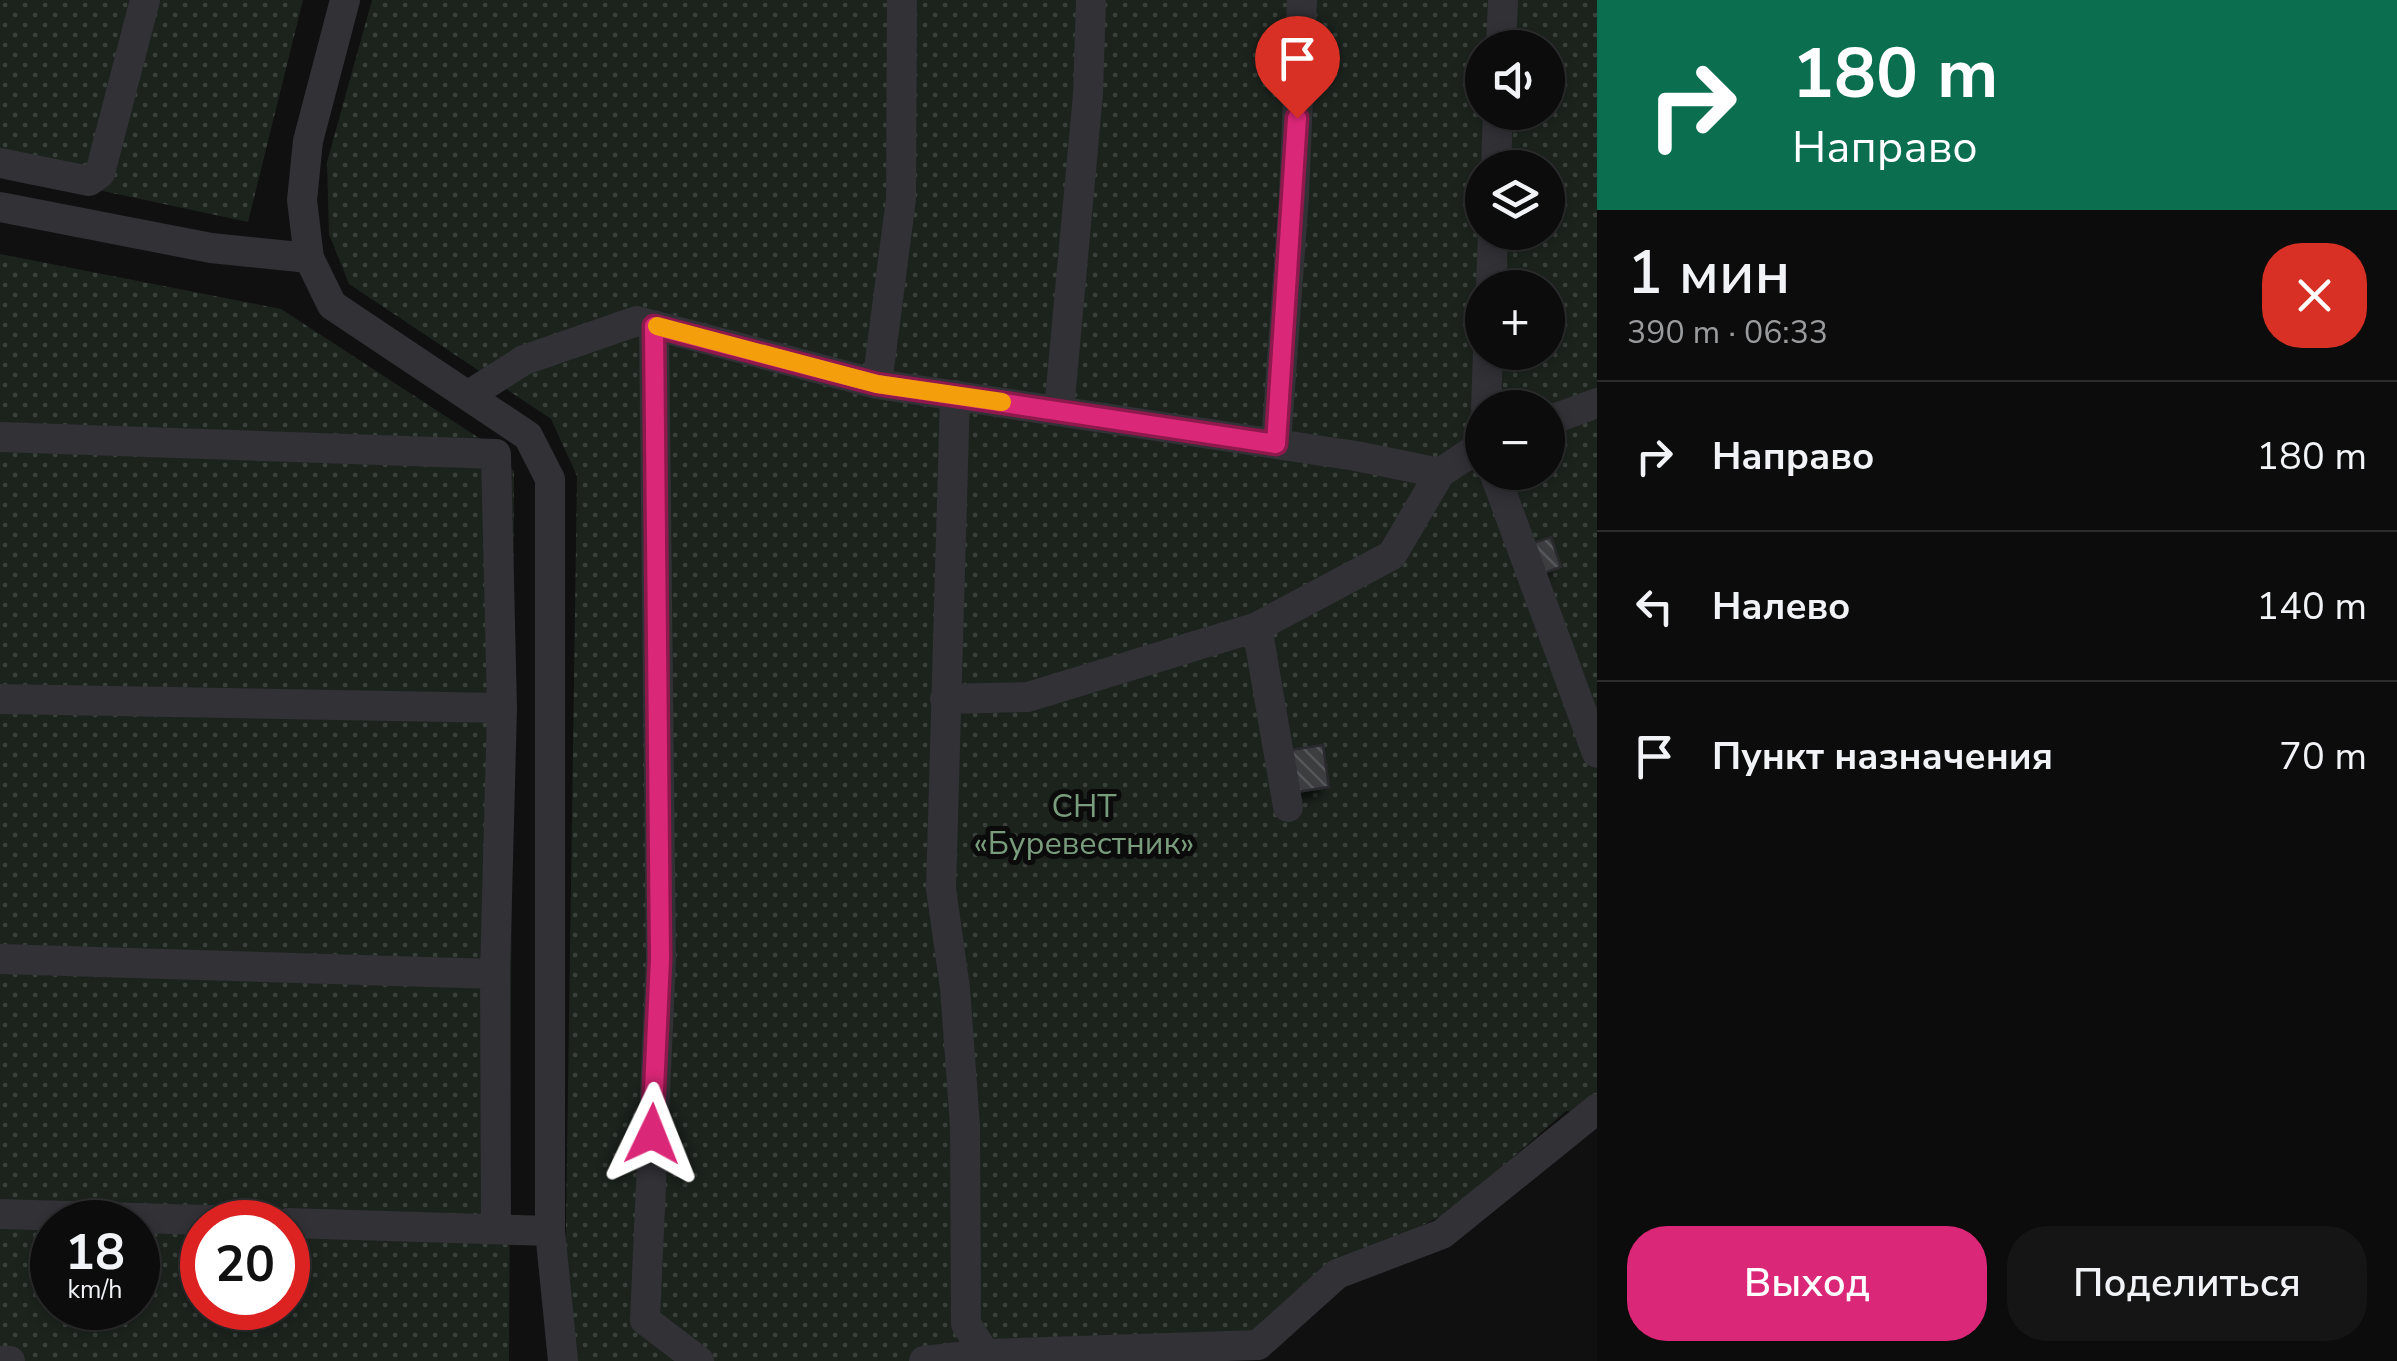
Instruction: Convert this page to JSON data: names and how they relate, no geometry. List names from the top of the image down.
{
  "parks": ["СНТ «Буревестник»"],
  "page": {
    "turn": ["180 m", "Направо"],
    "map_buttons": ["+", "−"],
    "heading": ["1 мин", "390 m · 06:33"],
    "list": [
      {
        "name": "Направо",
        "value": "180 m"
      },
      {
        "name": "Налево",
        "value": "140 m"
      },
      {
        "name": "Пункт назначения",
        "value": "70 m"
      }
    ],
    "speed": "18 km/h",
    "limit": "20",
    "buttons": ["Выход", "Поделиться"]
  }
}
